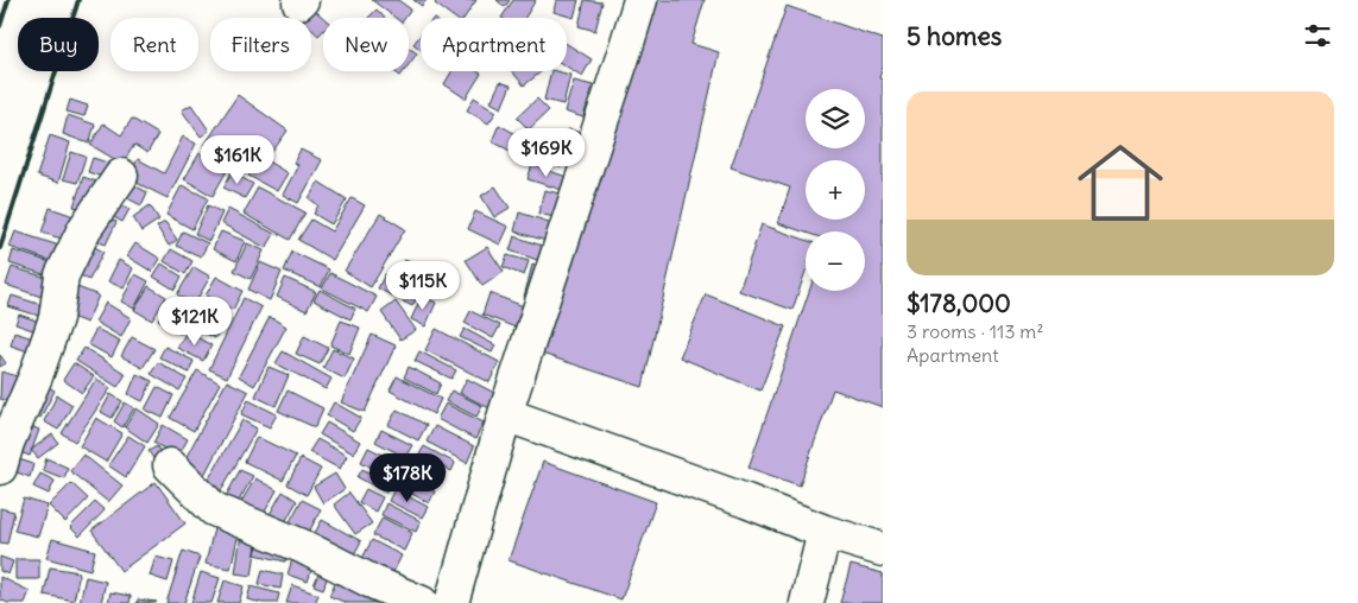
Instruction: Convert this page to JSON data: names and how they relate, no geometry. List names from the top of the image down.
{
  "page": {
    "heading": "5 homes",
    "chip": [
      "Buy",
      "Rent",
      "Filters",
      "New",
      "Apartment"
    ],
    "list": [
      {
        "name": "$178,000",
        "note": "3 rooms · 113 m² · Apartment"
      }
    ],
    "map_buttons": ["+", "−"],
    "price": [
      "$169K",
      "$161K",
      "$115K",
      "$121K",
      "$178K"
    ]
  }
}
